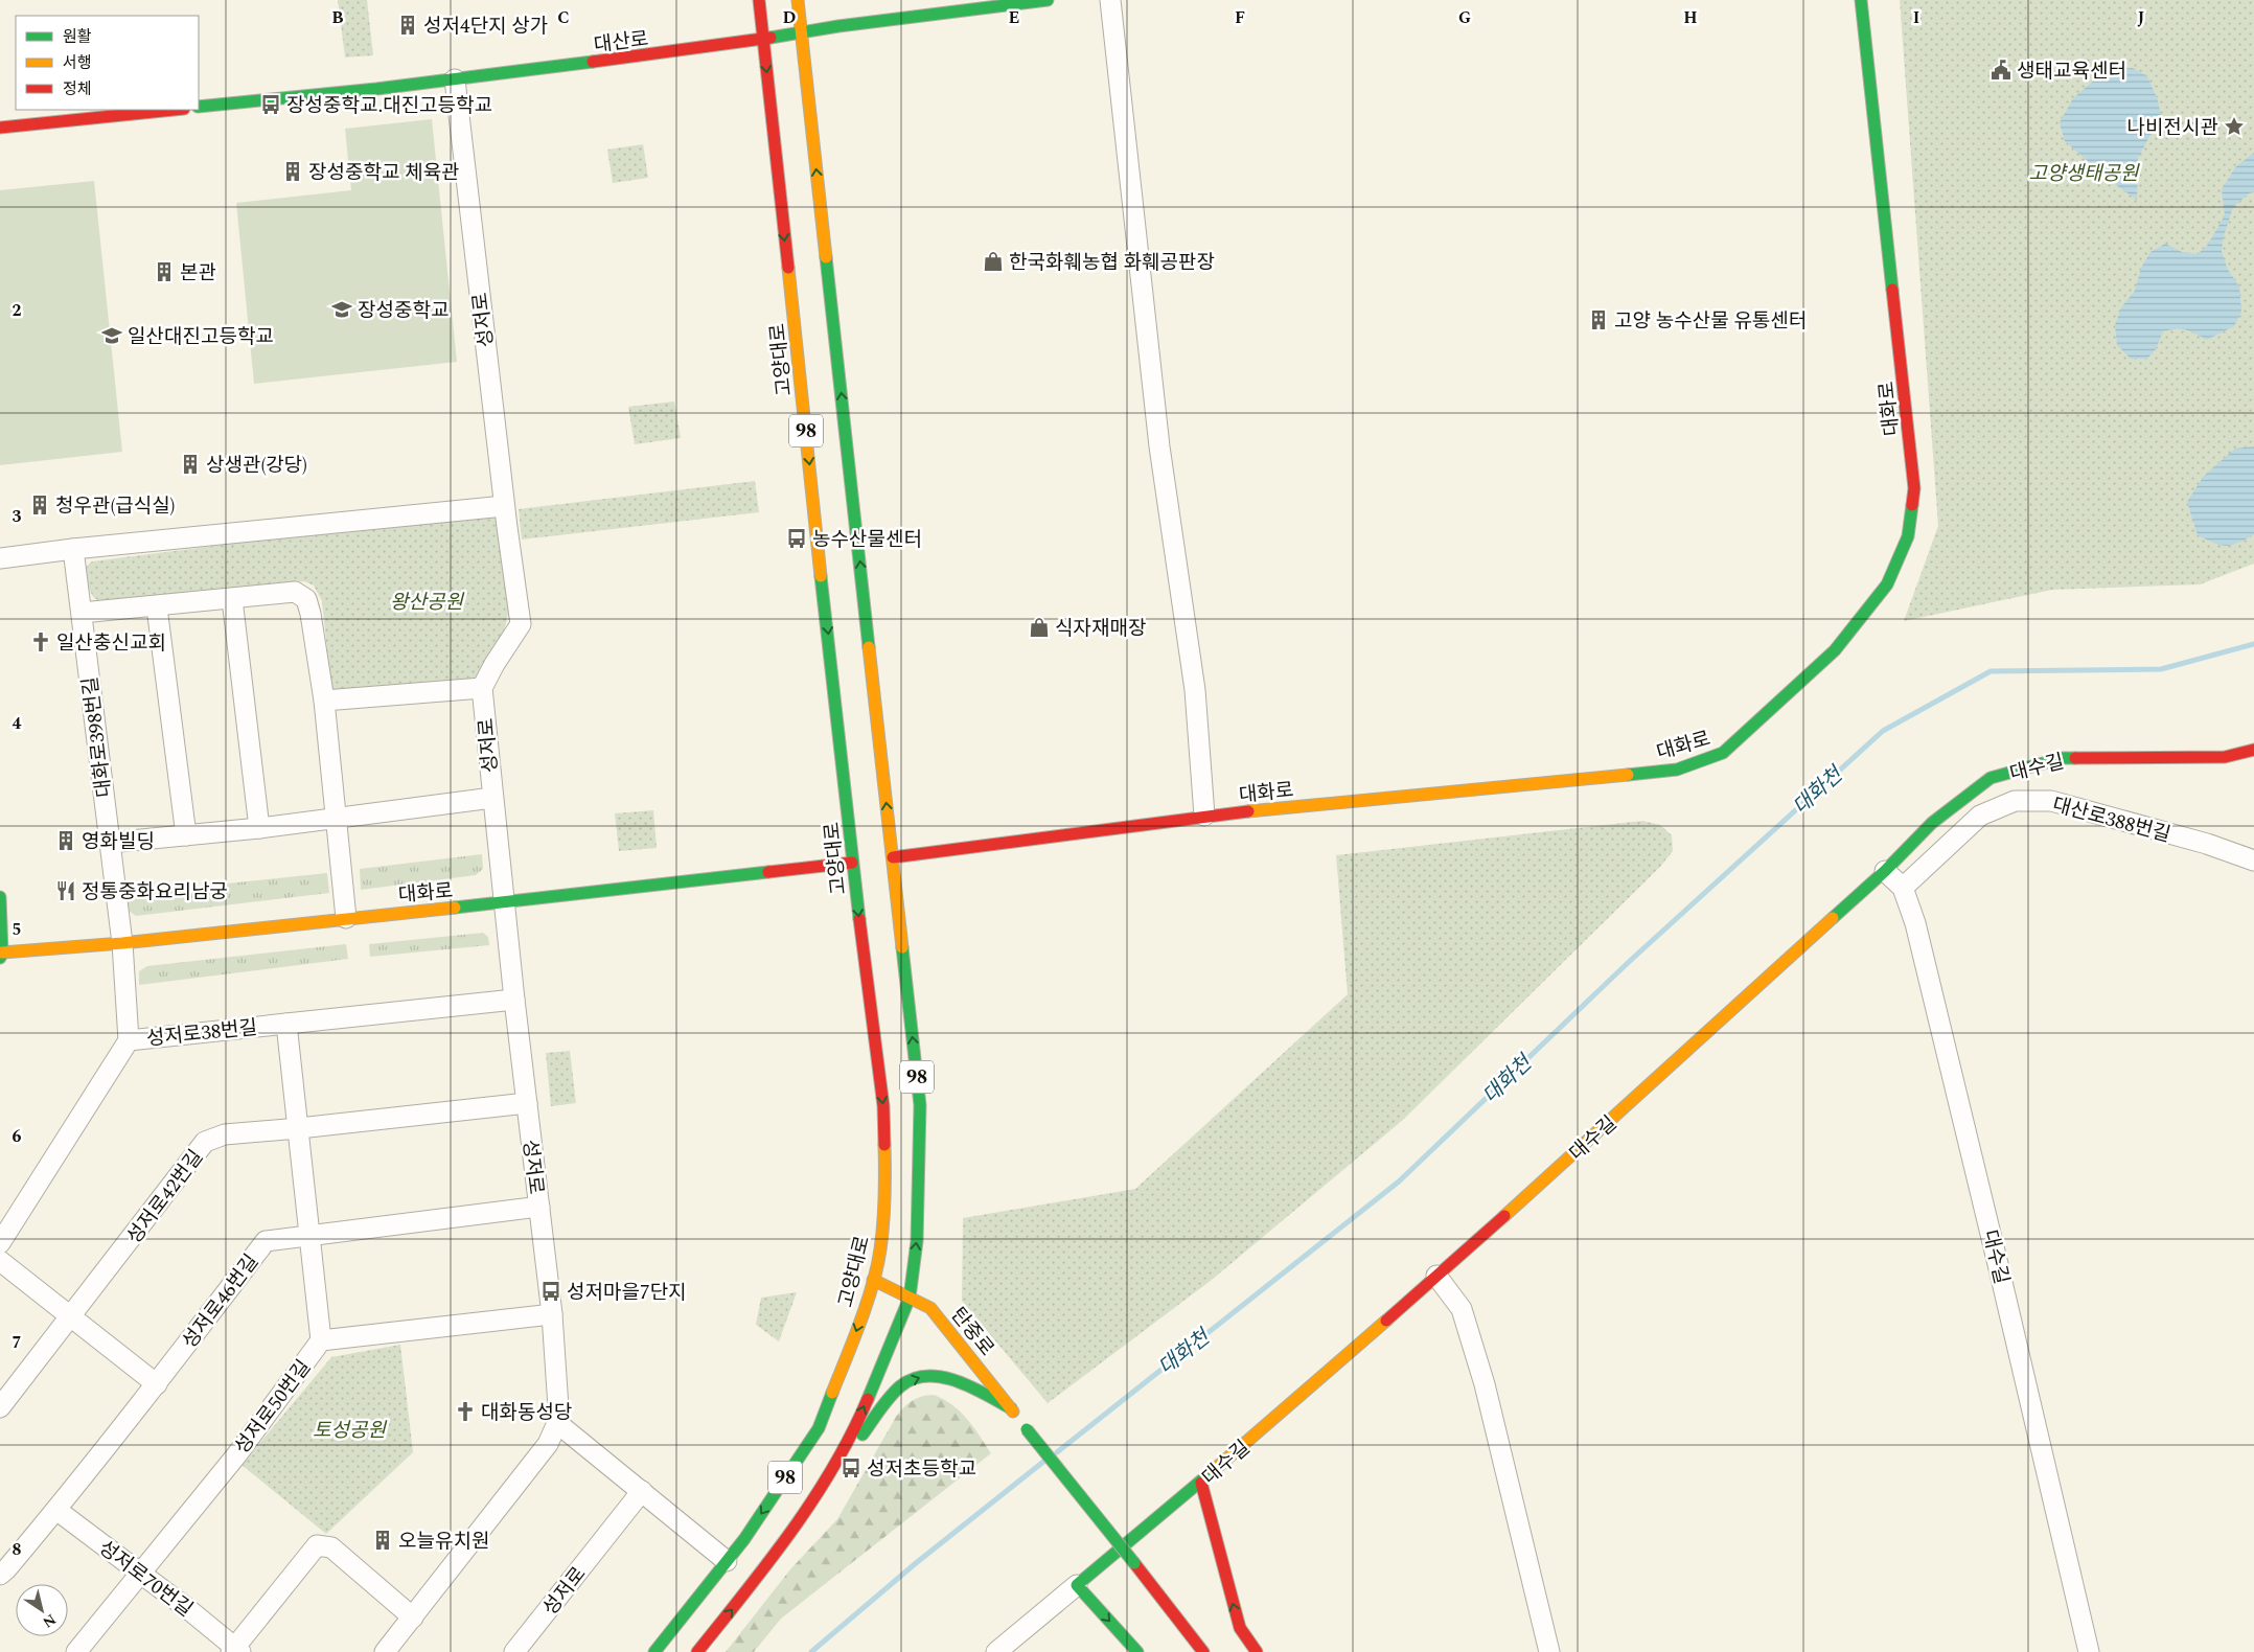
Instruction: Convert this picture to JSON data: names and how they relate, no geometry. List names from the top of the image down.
{
  "streets": {
    "main road": [
      "대산로",
      "고양대로",
      "대화로",
      "98",
      "대수길",
      "탄중로"
    ],
    "street": [
      "성저로",
      "대화로398번길",
      "대산로388번길",
      "성저로38번길",
      "성저로42번길",
      "성저로46번길",
      "성저로50번길",
      "성저로70번길"
    ]
  },
  "crossings": [
    ["대산로", "성저로"],
    ["대산로", "고양대로"],
    ["대산로", "98"],
    ["성저로", "대화로"],
    ["성저로", "성저로38번길"],
    ["성저로", "성저로42번길"],
    ["성저로", "성저로46번길"],
    ["성저로", "성저로50번길"],
    ["성저로", "성저로70번길"],
    ["고양대로", "대화로"],
    ["고양대로", "탄중로"],
    ["대화로", "98"],
    ["대화로", "대화로398번길"],
    ["98", "탄중로"],
    ["대화로398번길", "성저로38번길"],
    ["대수길", "대산로388번길"],
    ["성저로46번길", "성저로70번길"],
    ["성저로50번길", "성저로70번길"]
  ],
  "water": ["대화천"],
  "parks": ["고양생태공원", "왕산공원", "토성공원"],
  "places": {
    "building": [
      "성저4단지 상가",
      "장성중학교 체육관",
      "본관",
      "고양 농수산물 유통센터",
      "상생관(강당)",
      "청우관(급식실)",
      "영화빌딩",
      "오늘유치원"
    ],
    "public building": ["생태교육센터"],
    "bus stop": [
      "장성중학교.대진고등학교",
      "농수산물센터",
      "성저마을7단지",
      "성저초등학교"
    ],
    "place": ["나비전시관"],
    "shop": ["한국화훼농협 화훼공판장", "식자재매장"],
    "school or university": ["장성중학교", "일산대진고등학교"],
    "church": ["일산충신교회", "대화동성당"],
    "restaurant": ["정통중화요리남궁"]
  },
  "legend": ["원활", "서행", "정체"],
  "north": "bottom right",
  "grid": {
    "columns": [
      "B",
      "C",
      "D",
      "E",
      "F",
      "G",
      "H",
      "I",
      "J"
    ],
    "rows": [
      "2",
      "3",
      "4",
      "5",
      "6",
      "7",
      "8"
    ]
  }
}
